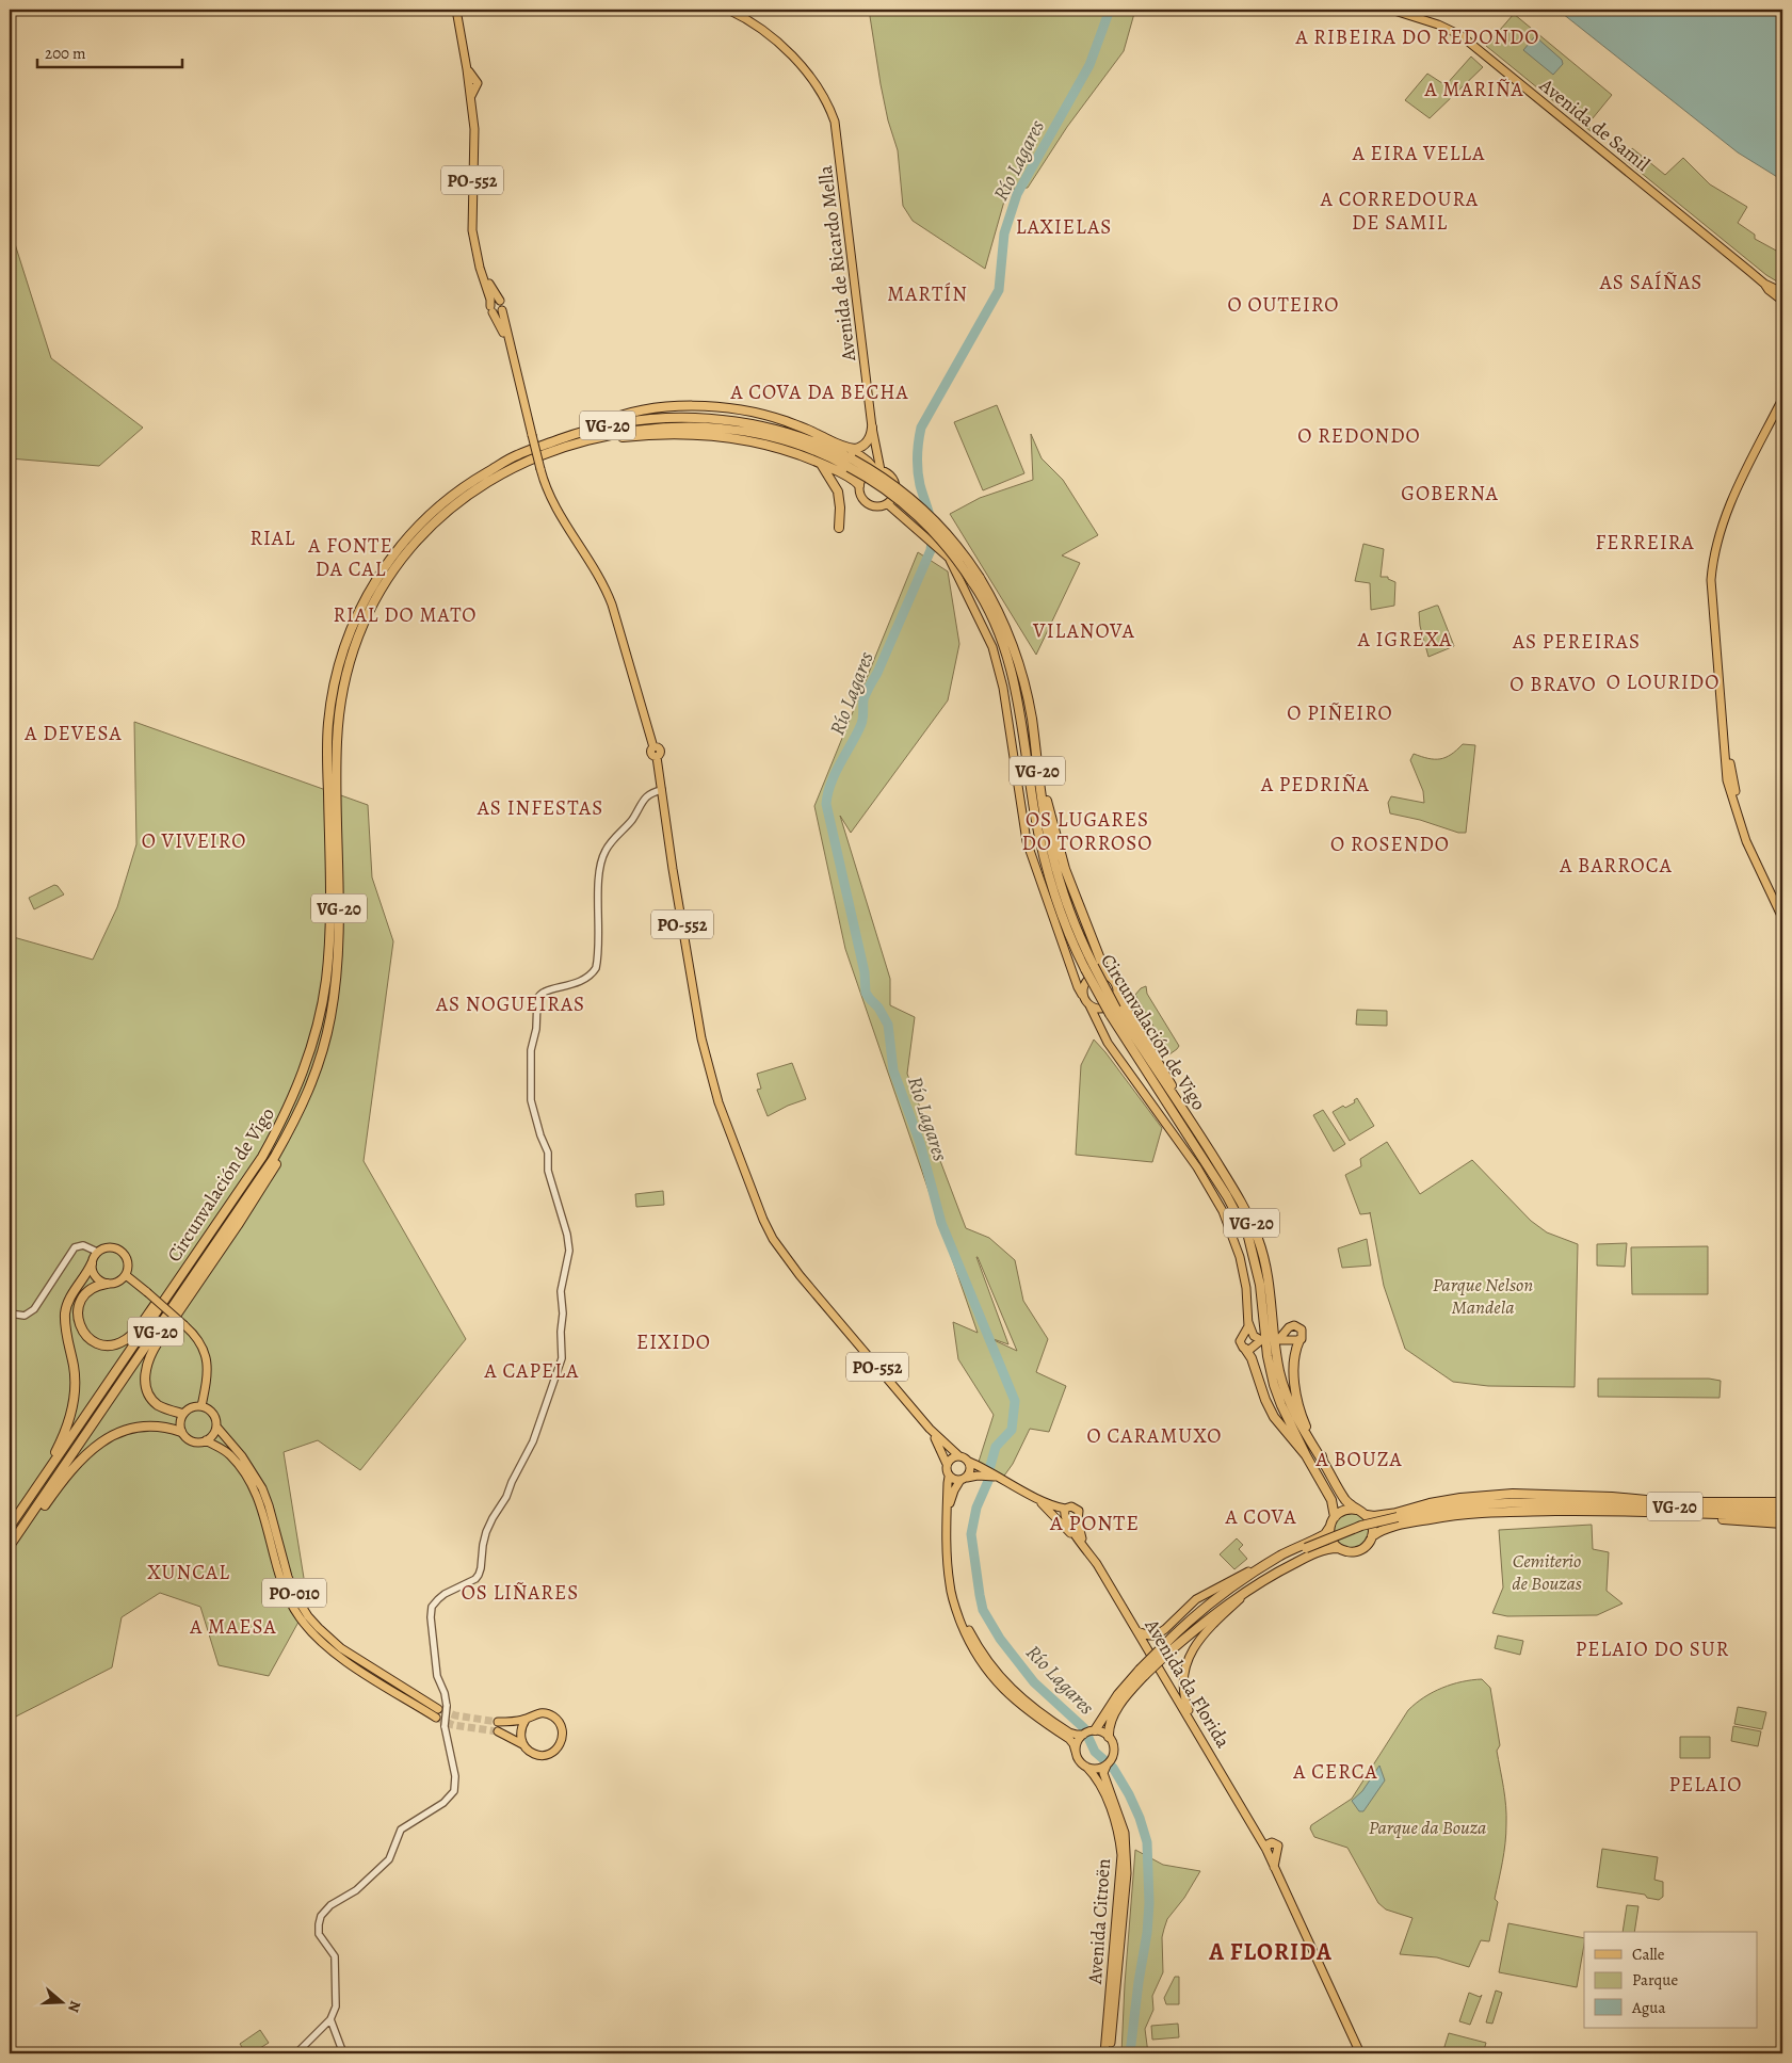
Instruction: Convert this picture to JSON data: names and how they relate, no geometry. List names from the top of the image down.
{
  "streets": {
    "highway": ["VG-20", "Circunvalación de Vigo"],
    "main road": [
      "Avenida de Samil",
      "PO-552",
      "Avenida de Ricardo Mella",
      "PO-010",
      "Avenida da Florida",
      "Avenida Citroën"
    ]
  },
  "crossings": [
    ["VG-20", "Avenida Citroën"]
  ],
  "districts": [
    "A RIBEIRA DO REDONDO",
    "A MARIÑA",
    "A EIRA VELLA",
    "A CORREDOURA DE SAMIL",
    "LAXIELAS",
    "AS SAÍÑAS",
    "MARTÍN",
    "O OUTEIRO",
    "A COVA DA BECHA",
    "O REDONDO",
    "GOBERNA",
    "RIAL",
    "FERREIRA",
    "A FONTE DA CAL",
    "RIAL DO MATO",
    "VILANOVA",
    "A IGREXA",
    "AS PEREIRAS",
    "O LOURIDO",
    "O BRAVO",
    "O PIÑEIRO",
    "A DEVESA",
    "A PEDRIÑA",
    "AS INFESTAS",
    "OS LUGARES DO TORROSO",
    "O VIVEIRO",
    "O ROSENDO",
    "A BARROCA",
    "AS NOGUEIRAS",
    "EIXIDO",
    "A CAPELA",
    "O CARAMUXO",
    "A BOUZA",
    "A COVA",
    "A PONTE",
    "XUNCAL",
    "OS LIÑARES",
    "A MAESA",
    "PELAIO DO SUR",
    "A CERCA",
    "PELAIO",
    "A FLORIDA"
  ],
  "water": ["Río Lagares"],
  "parks": ["Parque Nelson Mandela", "Cemiterio de Bouzas", "Parque da Bouza"],
  "legend": ["Calle", "Parque", "Agua"],
  "scale_bar": "200 m",
  "north": "right"
}
